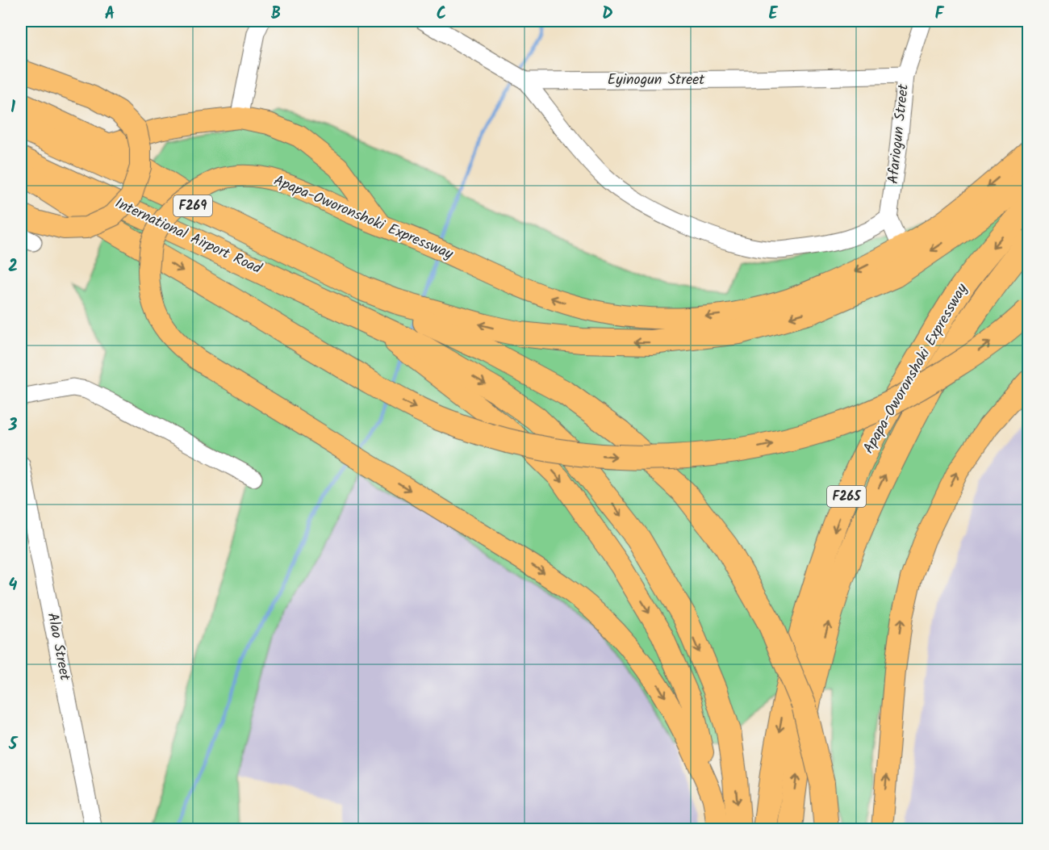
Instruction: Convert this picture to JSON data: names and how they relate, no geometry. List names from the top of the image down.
{
  "streets": {
    "highway": [
      "F269",
      "Apapa-Oworonshoki Expressway",
      "International Airport Road",
      "F265"
    ],
    "street": ["Eyinogun Street", "Afariogun Street", "Alao Street"]
  },
  "crossings": [
    ["Eyinogun Street", "Afariogun Street"]
  ],
  "grid": {
    "columns": [
      "A",
      "B",
      "C",
      "D",
      "E",
      "F"
    ],
    "rows": [
      "1",
      "2",
      "3",
      "4",
      "5"
    ]
  }
}
